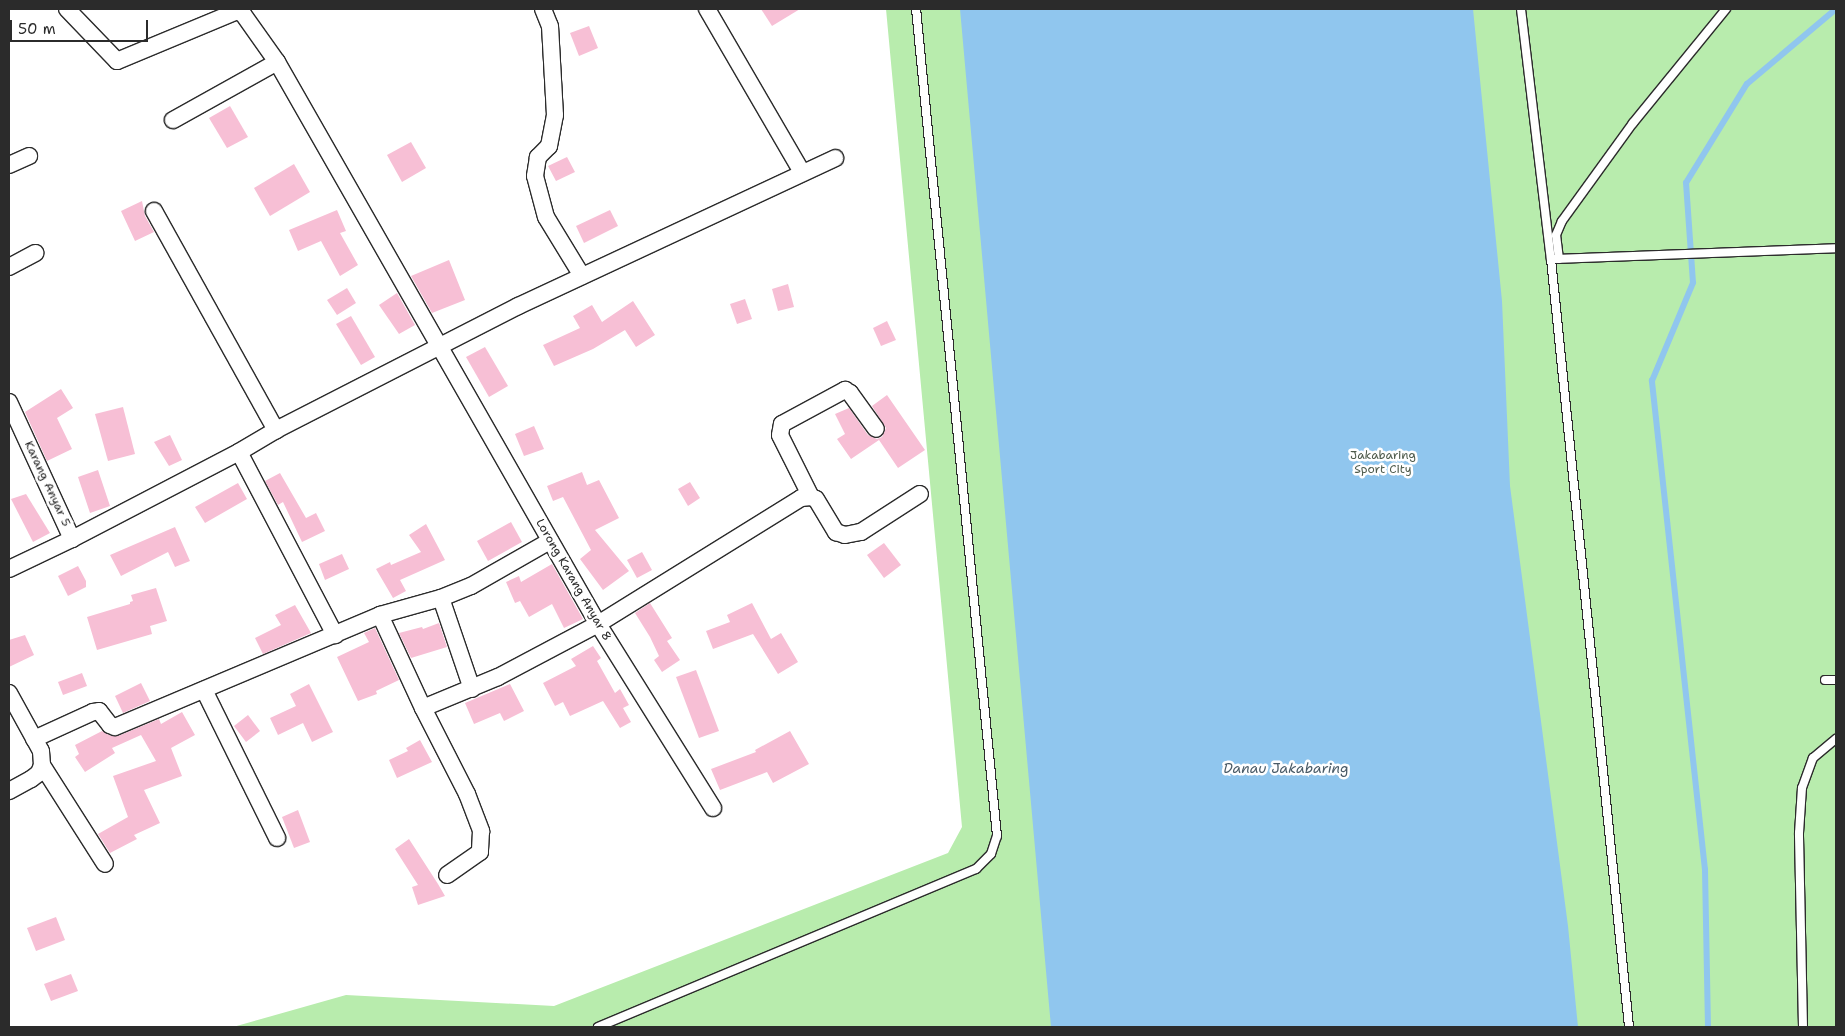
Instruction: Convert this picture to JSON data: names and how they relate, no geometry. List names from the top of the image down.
{
  "streets": {
    "street": ["Karang Anyar 5", "Lorong Karang Anyar 8"]
  },
  "water": ["Danau Jakabaring"],
  "parks": ["Jakabaring Sport City"],
  "scale_bar": "50 m"
}
